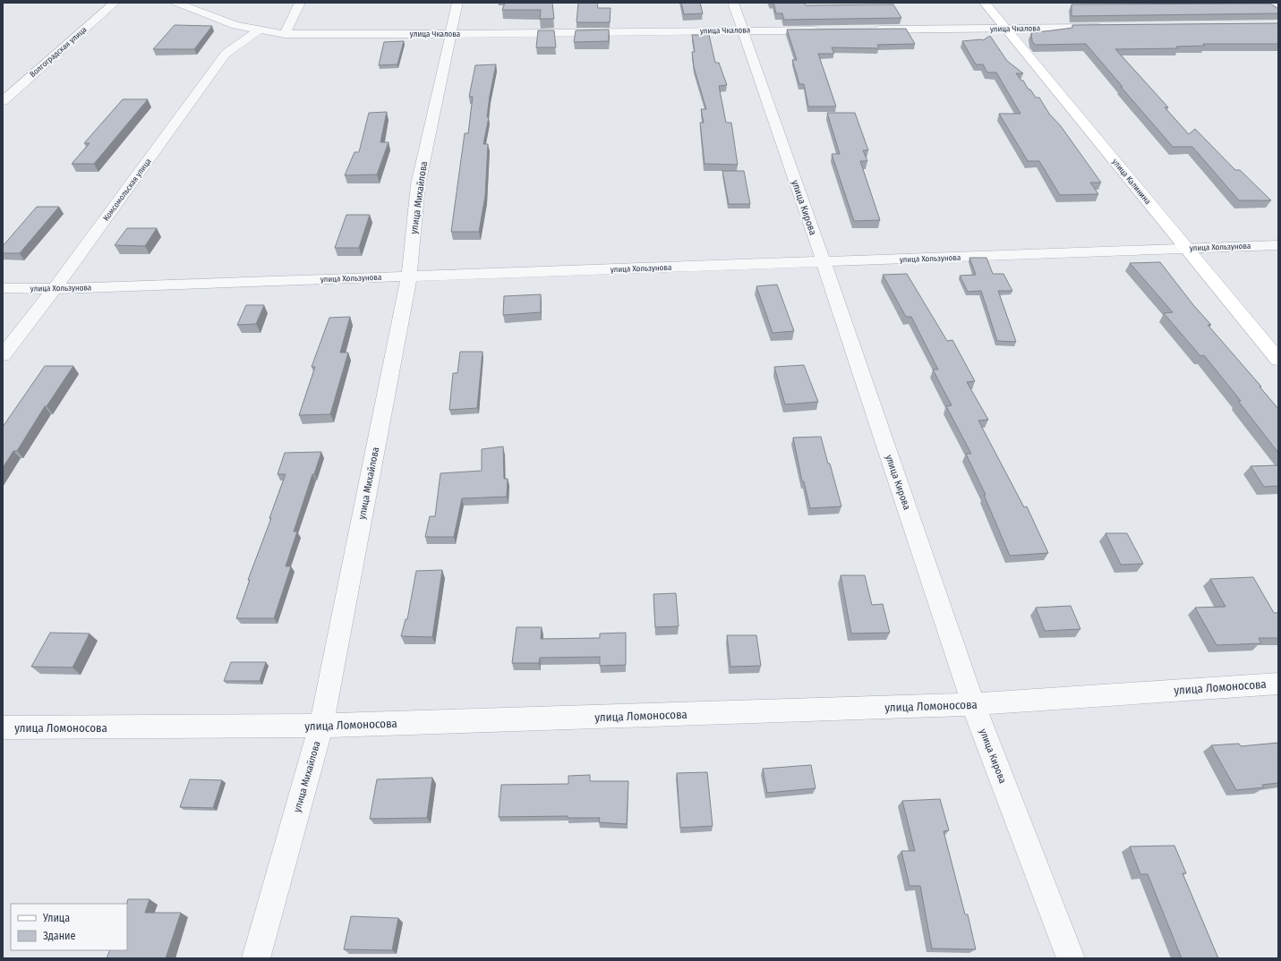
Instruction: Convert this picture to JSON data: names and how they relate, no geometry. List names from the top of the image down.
{
  "streets": {
    "street": [
      "улица Чкалова",
      "Волгоградская улица",
      "улица Калинина",
      "Комсомольская улица",
      "улица Михайлова",
      "улица Кирова",
      "улица Хользунова",
      "улица Ломоносова"
    ]
  },
  "crossings": [
    ["улица Чкалова", "улица Калинина"],
    ["улица Чкалова", "Комсомольская улица"],
    ["улица Чкалова", "улица Михайлова"],
    ["улица Чкалова", "улица Кирова"],
    ["улица Калинина", "улица Хользунова"],
    ["Комсомольская улица", "улица Хользунова"],
    ["улица Михайлова", "улица Хользунова"],
    ["улица Михайлова", "улица Ломоносова"],
    ["улица Кирова", "улица Хользунова"],
    ["улица Кирова", "улица Ломоносова"]
  ],
  "legend": ["Улица", "Здание"]
}
